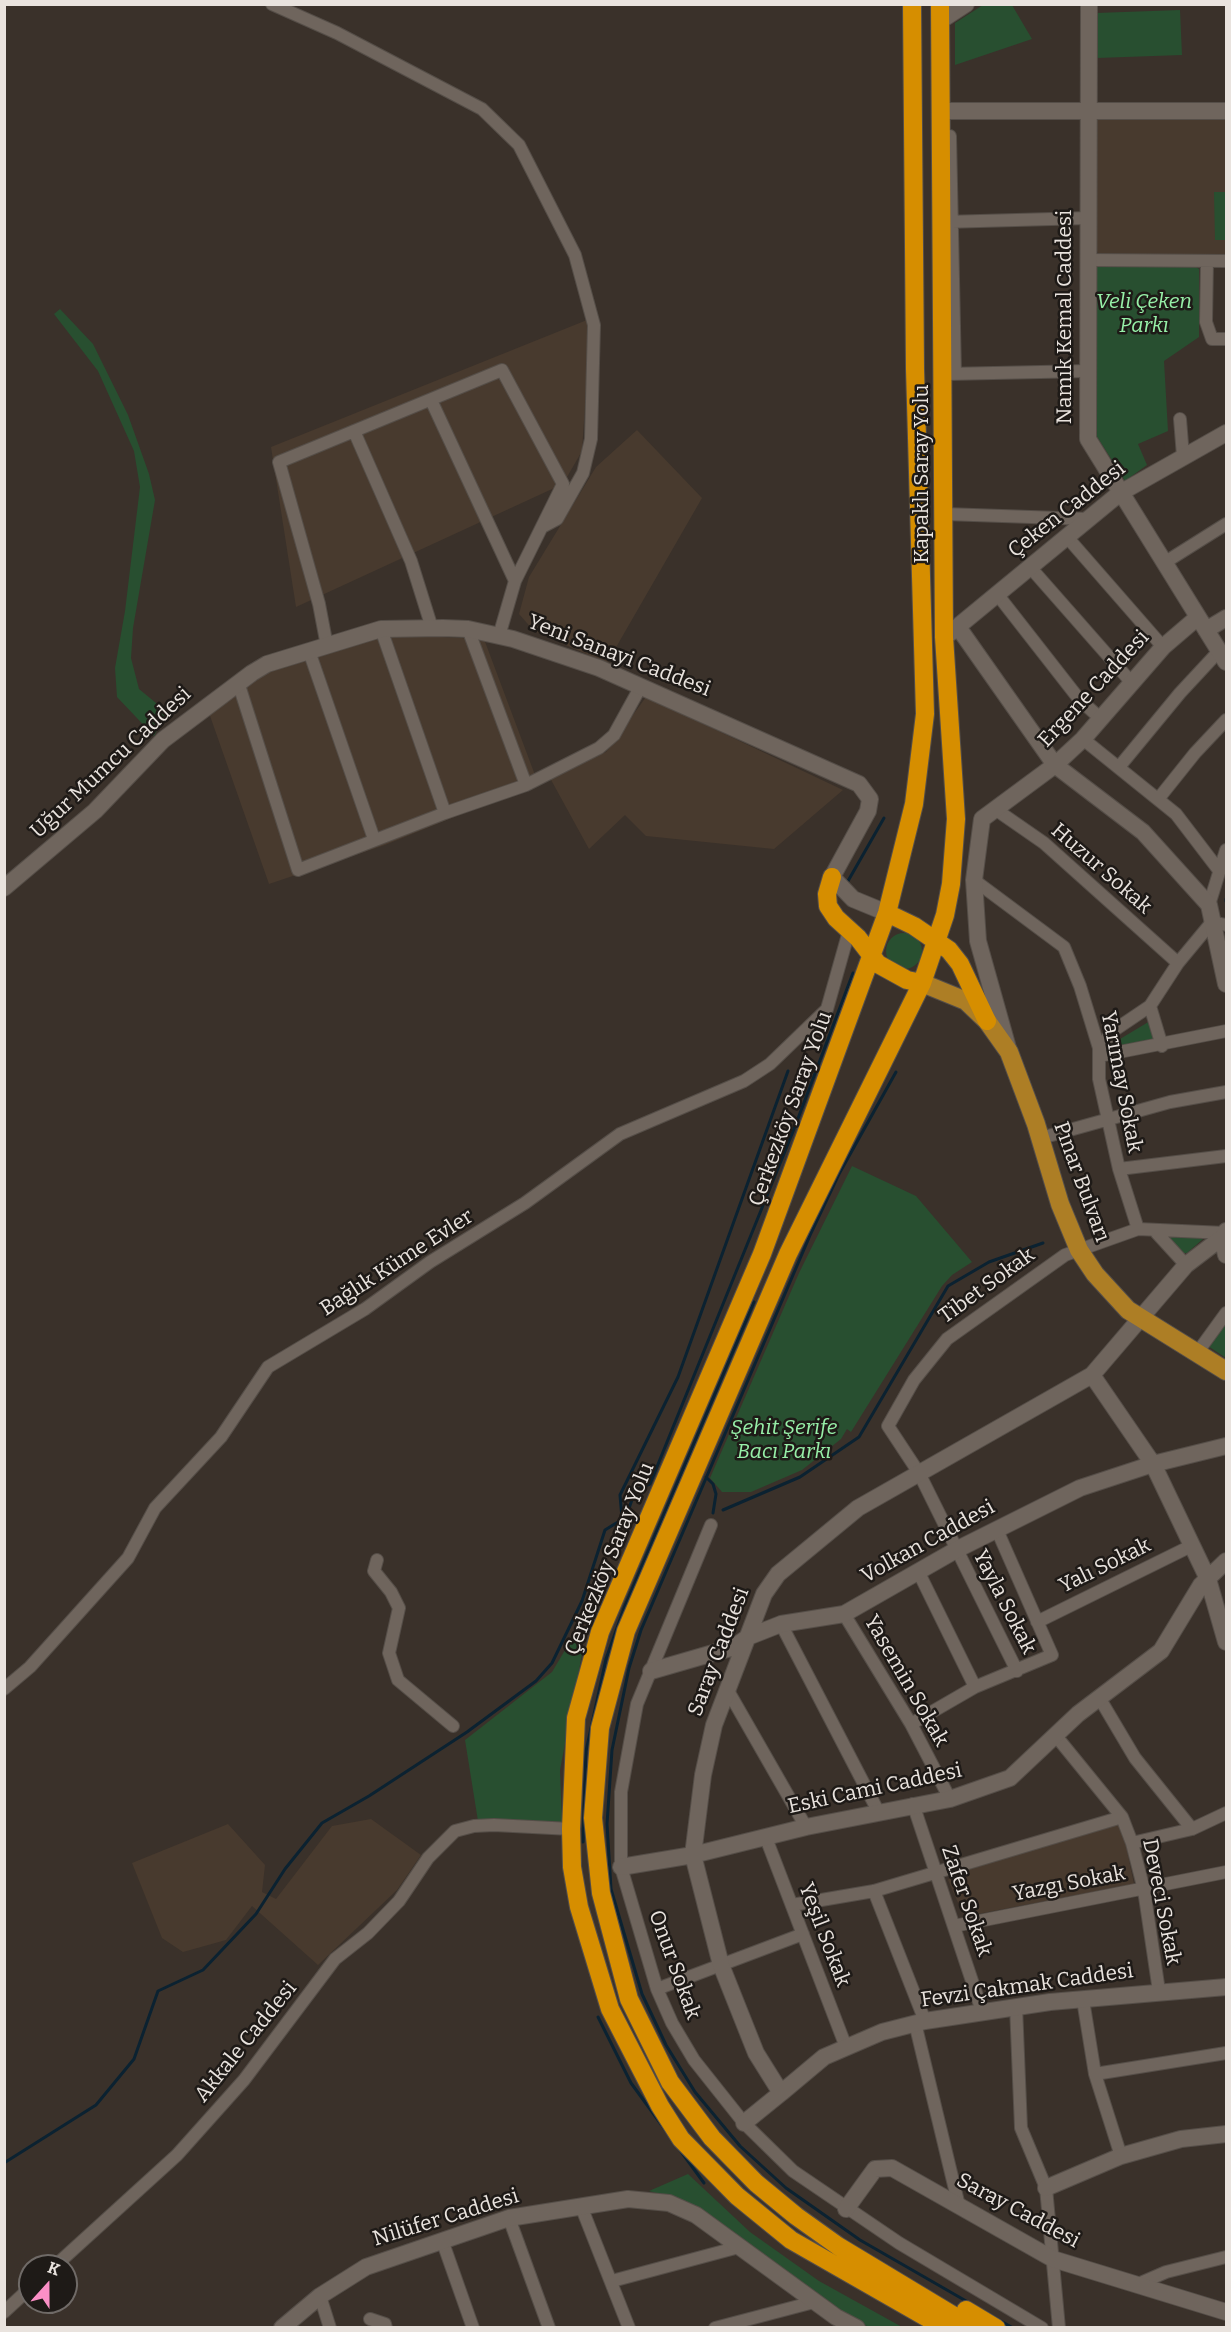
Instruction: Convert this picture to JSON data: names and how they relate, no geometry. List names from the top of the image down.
{
  "streets": {
    "highway": ["Kapaklı Saray Yolu", "Çerkezköy Saray Yolu"],
    "main road": ["Pınar Bulvarı"],
    "street": [
      "Namık Kemal Caddesi",
      "Çeken Caddesi",
      "Yeni Sanayi Caddesi",
      "Ergene Caddesi",
      "Uğur Mumcu Caddesi",
      "Huzur Sokak",
      "Yarımay Sokak",
      "Bağlık Küme Evler",
      "Tibet Sokak",
      "Volkan Caddesi",
      "Yalı Sokak",
      "Yayla Sokak",
      "Saray Caddesi",
      "Yasemin Sokak",
      "Eski Cami Caddesi",
      "Yazgı Sokak",
      "Zafer Sokak",
      "Deveci Sokak",
      "Yeşil Sokak",
      "Onur Sokak",
      "Fevzi Çakmak Caddesi",
      "Akkale Caddesi",
      "Nilüfer Caddesi"
    ]
  },
  "crossings": [
    ["Namık Kemal Caddesi", "Çeken Caddesi"],
    ["Namık Kemal Caddesi", "Ergene Caddesi"],
    ["Kapaklı Saray Yolu", "Çeken Caddesi"],
    ["Kapaklı Saray Yolu", "Çerkezköy Saray Yolu"],
    ["Yeni Sanayi Caddesi", "Uğur Mumcu Caddesi"],
    ["Ergene Caddesi", "Huzur Sokak"],
    ["Ergene Caddesi", "Yarımay Sokak"],
    ["Ergene Caddesi", "Pınar Bulvarı"],
    ["Yarımay Sokak", "Tibet Sokak"],
    ["Çerkezköy Saray Yolu", "Pınar Bulvarı"],
    ["Çerkezköy Saray Yolu", "Akkale Caddesi"],
    ["Pınar Bulvarı", "Tibet Sokak"],
    ["Pınar Bulvarı", "Saray Caddesi"],
    ["Tibet Sokak", "Yayla Sokak"],
    ["Volkan Caddesi", "Yayla Sokak"],
    ["Volkan Caddesi", "Saray Caddesi"],
    ["Volkan Caddesi", "Yasemin Sokak"],
    ["Volkan Caddesi", "Onur Sokak"],
    ["Yayla Sokak", "Saray Caddesi"],
    ["Saray Caddesi", "Eski Cami Caddesi"],
    ["Saray Caddesi", "Onur Sokak"],
    ["Saray Caddesi", "Fevzi Çakmak Caddesi"],
    ["Yasemin Sokak", "Eski Cami Caddesi"],
    ["Eski Cami Caddesi", "Zafer Sokak"],
    ["Eski Cami Caddesi", "Deveci Sokak"],
    ["Eski Cami Caddesi", "Yeşil Sokak"],
    ["Eski Cami Caddesi", "Onur Sokak"],
    ["Yazgı Sokak", "Zafer Sokak"],
    ["Yazgı Sokak", "Deveci Sokak"],
    ["Zafer Sokak", "Fevzi Çakmak Caddesi"],
    ["Deveci Sokak", "Fevzi Çakmak Caddesi"],
    ["Yeşil Sokak", "Fevzi Çakmak Caddesi"]
  ],
  "parks": ["Veli Çeken Parkı", "Şehit Şerife Bacı Parkı"],
  "north": "top"
}
